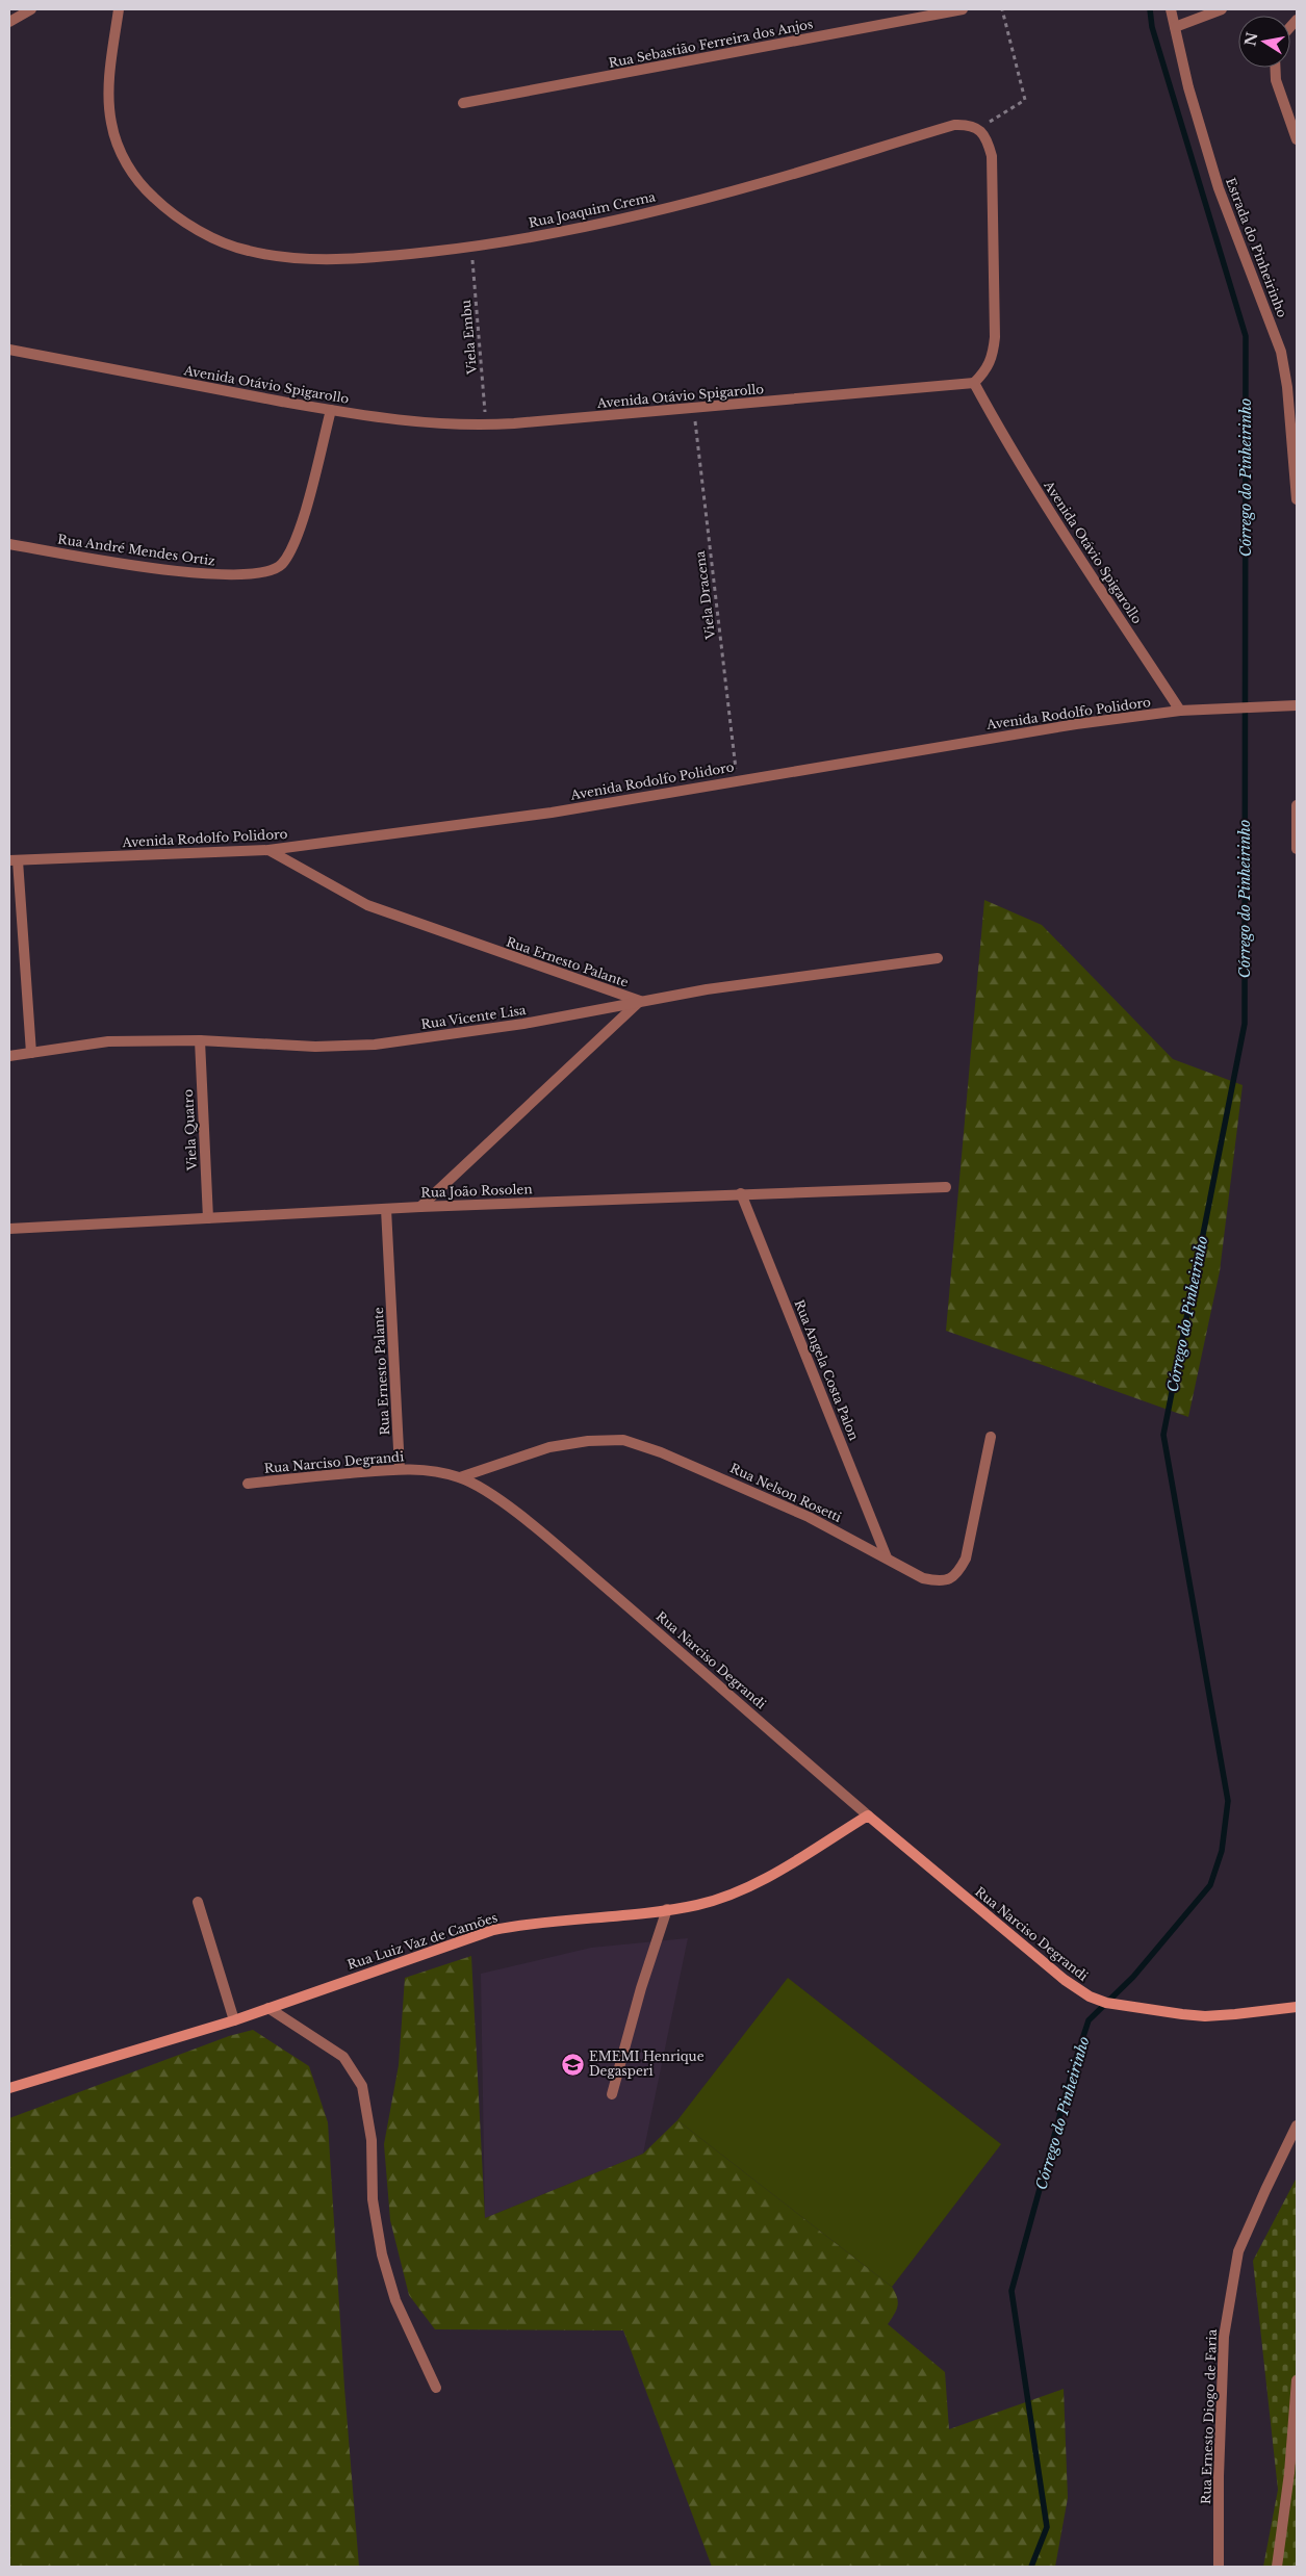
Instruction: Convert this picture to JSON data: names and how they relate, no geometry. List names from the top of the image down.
{
  "streets": {
    "main road": ["Rua Narciso Degrandi", "Rua Luiz Vaz de Camões"],
    "street": [
      "Rua Sebastião Ferreira dos Anjos",
      "Rua Joaquim Crema",
      "Estrada do Pinheirinho",
      "Avenida Otávio Spigarollo",
      "Rua André Mendes Ortiz",
      "Avenida Rodolfo Polidoro",
      "Rua Ernesto Palante",
      "Rua Vicente Lisa",
      "Viela Quatro",
      "Rua João Rosolen",
      "Rua Angela Costa Palon",
      "Rua Nelson Rosetti",
      "Rua Ernesto Diogo de Faria"
    ],
    "path": ["Viela Embu", "Viela Dracena"]
  },
  "crossings": [
    ["Rua Joaquim Crema", "Viela Embu"],
    ["Viela Embu", "Avenida Otávio Spigarollo"],
    ["Avenida Otávio Spigarollo", "Rua André Mendes Ortiz"],
    ["Avenida Otávio Spigarollo", "Viela Dracena"],
    ["Avenida Otávio Spigarollo", "Avenida Rodolfo Polidoro"],
    ["Viela Dracena", "Avenida Rodolfo Polidoro"],
    ["Avenida Rodolfo Polidoro", "Rua Ernesto Palante"],
    ["Rua Ernesto Palante", "Rua Vicente Lisa"],
    ["Rua Ernesto Palante", "Rua João Rosolen"],
    ["Rua Ernesto Palante", "Rua Narciso Degrandi"],
    ["Rua Vicente Lisa", "Viela Quatro"],
    ["Viela Quatro", "Rua João Rosolen"],
    ["Rua João Rosolen", "Rua Angela Costa Palon"],
    ["Rua Angela Costa Palon", "Rua Nelson Rosetti"],
    ["Rua Narciso Degrandi", "Rua Nelson Rosetti"],
    ["Rua Narciso Degrandi", "Rua Luiz Vaz de Camões"]
  ],
  "water": ["Córrego do Pinheirinho"],
  "places": {
    "school or university": ["EMEMI Henrique Degasperi"]
  },
  "north": "left"
}
